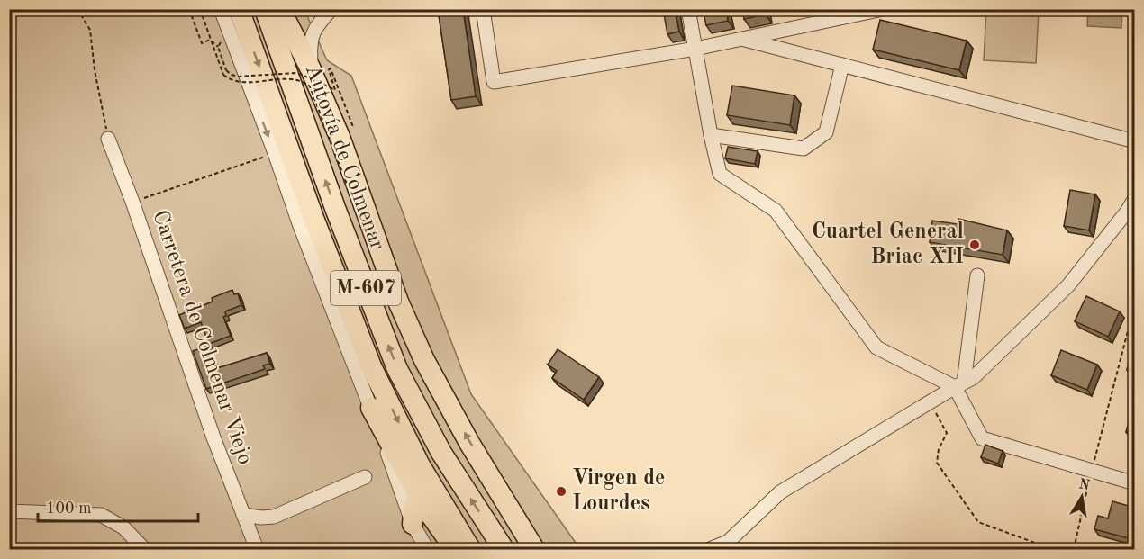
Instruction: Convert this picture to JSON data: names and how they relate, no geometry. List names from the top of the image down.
{
  "streets": {
    "highway": ["Autovía de Colmenar", "M-607"],
    "street": ["Carretera de Colmenar Viejo"]
  },
  "places": ["Cuartel General Briac XII", "Virgen de Lourdes"],
  "scale_bar": "100 m",
  "north": "top"
}
